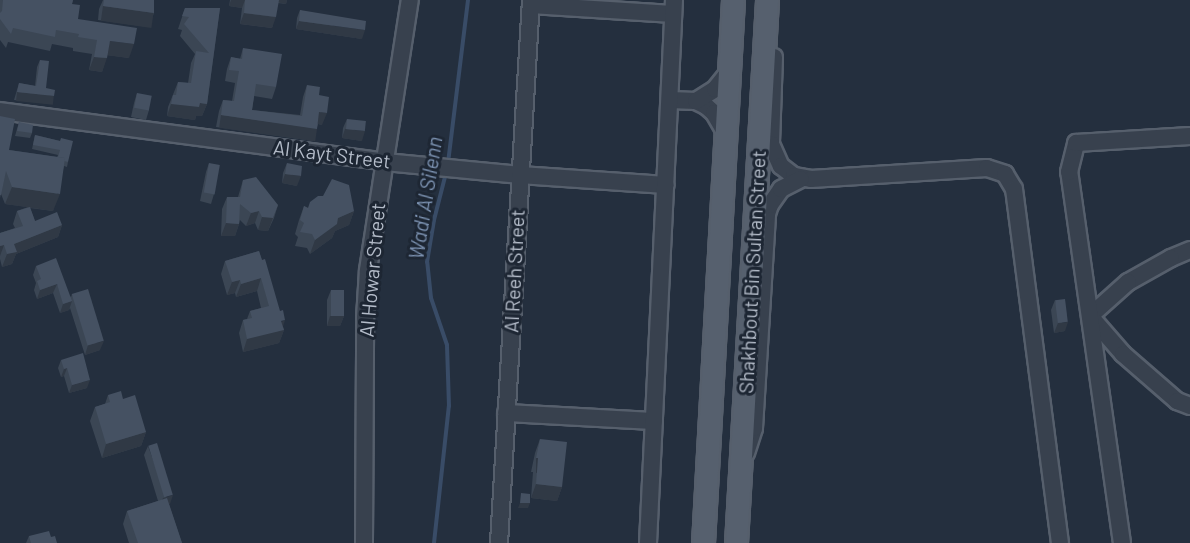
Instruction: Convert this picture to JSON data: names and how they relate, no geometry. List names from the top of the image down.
{
  "streets": {
    "main road": ["Shakhbout Bin Sultan Street"],
    "street": ["Al Kayt Street", "Al Howar Street", "Al Reeh Street"]
  },
  "crossings": [
    ["Al Kayt Street", "Al Howar Street"],
    ["Al Kayt Street", "Al Reeh Street"]
  ],
  "water": ["Wadi Al Silenn"]
}
